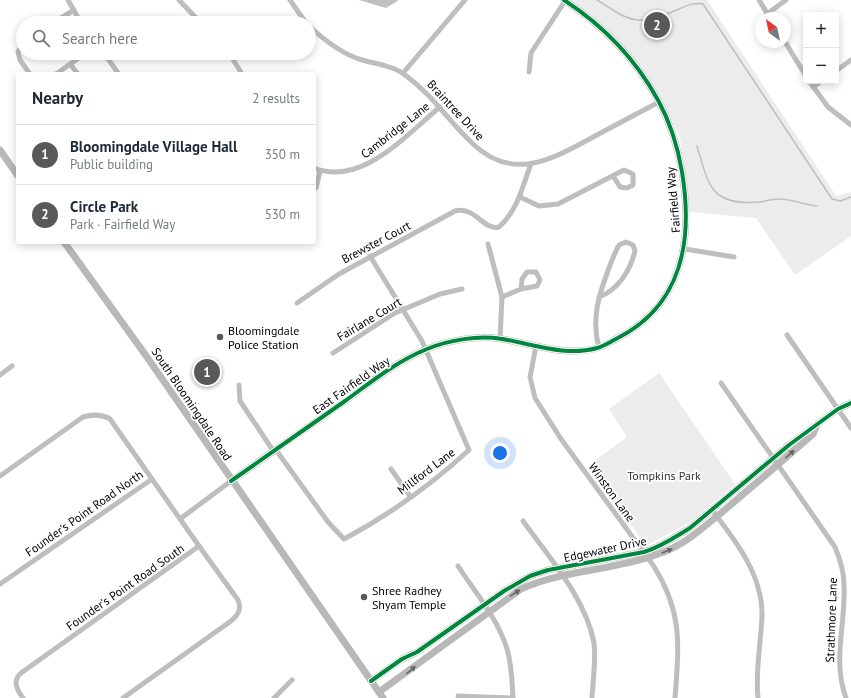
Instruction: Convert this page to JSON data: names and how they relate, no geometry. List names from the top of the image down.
{
  "streets": {
    "street": [
      "Braintree Drive",
      "Cambridge Lane",
      "Fairfield Way",
      "Brewster Court",
      "Fairlane Court",
      "East Fairfield Way",
      "South Bloomingdale Road",
      "Millford Lane",
      "Winston Lane",
      "Founder's Point Road North",
      "Edgewater Drive",
      "Founder's Point Road South",
      "Strathmore Lane"
    ]
  },
  "crossings": [
    ["Braintree Drive", "Cambridge Lane"],
    ["Braintree Drive", "Fairfield Way"],
    ["Fairfield Way", "East Fairfield Way"],
    ["Brewster Court", "Millford Lane"],
    ["Fairlane Court", "Millford Lane"],
    ["East Fairfield Way", "South Bloomingdale Road"],
    ["East Fairfield Way", "Millford Lane"],
    ["East Fairfield Way", "Winston Lane"],
    ["South Bloomingdale Road", "Edgewater Drive"],
    ["Winston Lane", "Edgewater Drive"],
    ["Edgewater Drive", "Strathmore Lane"]
  ],
  "parks": ["Tompkins Park"],
  "places": ["Bloomingdale Police Station", "Shree Radhey Shyam Temple"],
  "north": "top left",
  "page": {
    "pins": ["2", "1"],
    "map_buttons": ["+", "−"],
    "search": "Search here",
    "heading": ["Nearby", "2 results"],
    "list": [
      {
        "mark": "1",
        "name": "Bloomingdale Village Hall",
        "note": "Public building",
        "value": "350 m"
      },
      {
        "mark": "2",
        "name": "Circle Park",
        "note": "Park · Fairfield Way",
        "value": "530 m"
      }
    ]
  }
}
